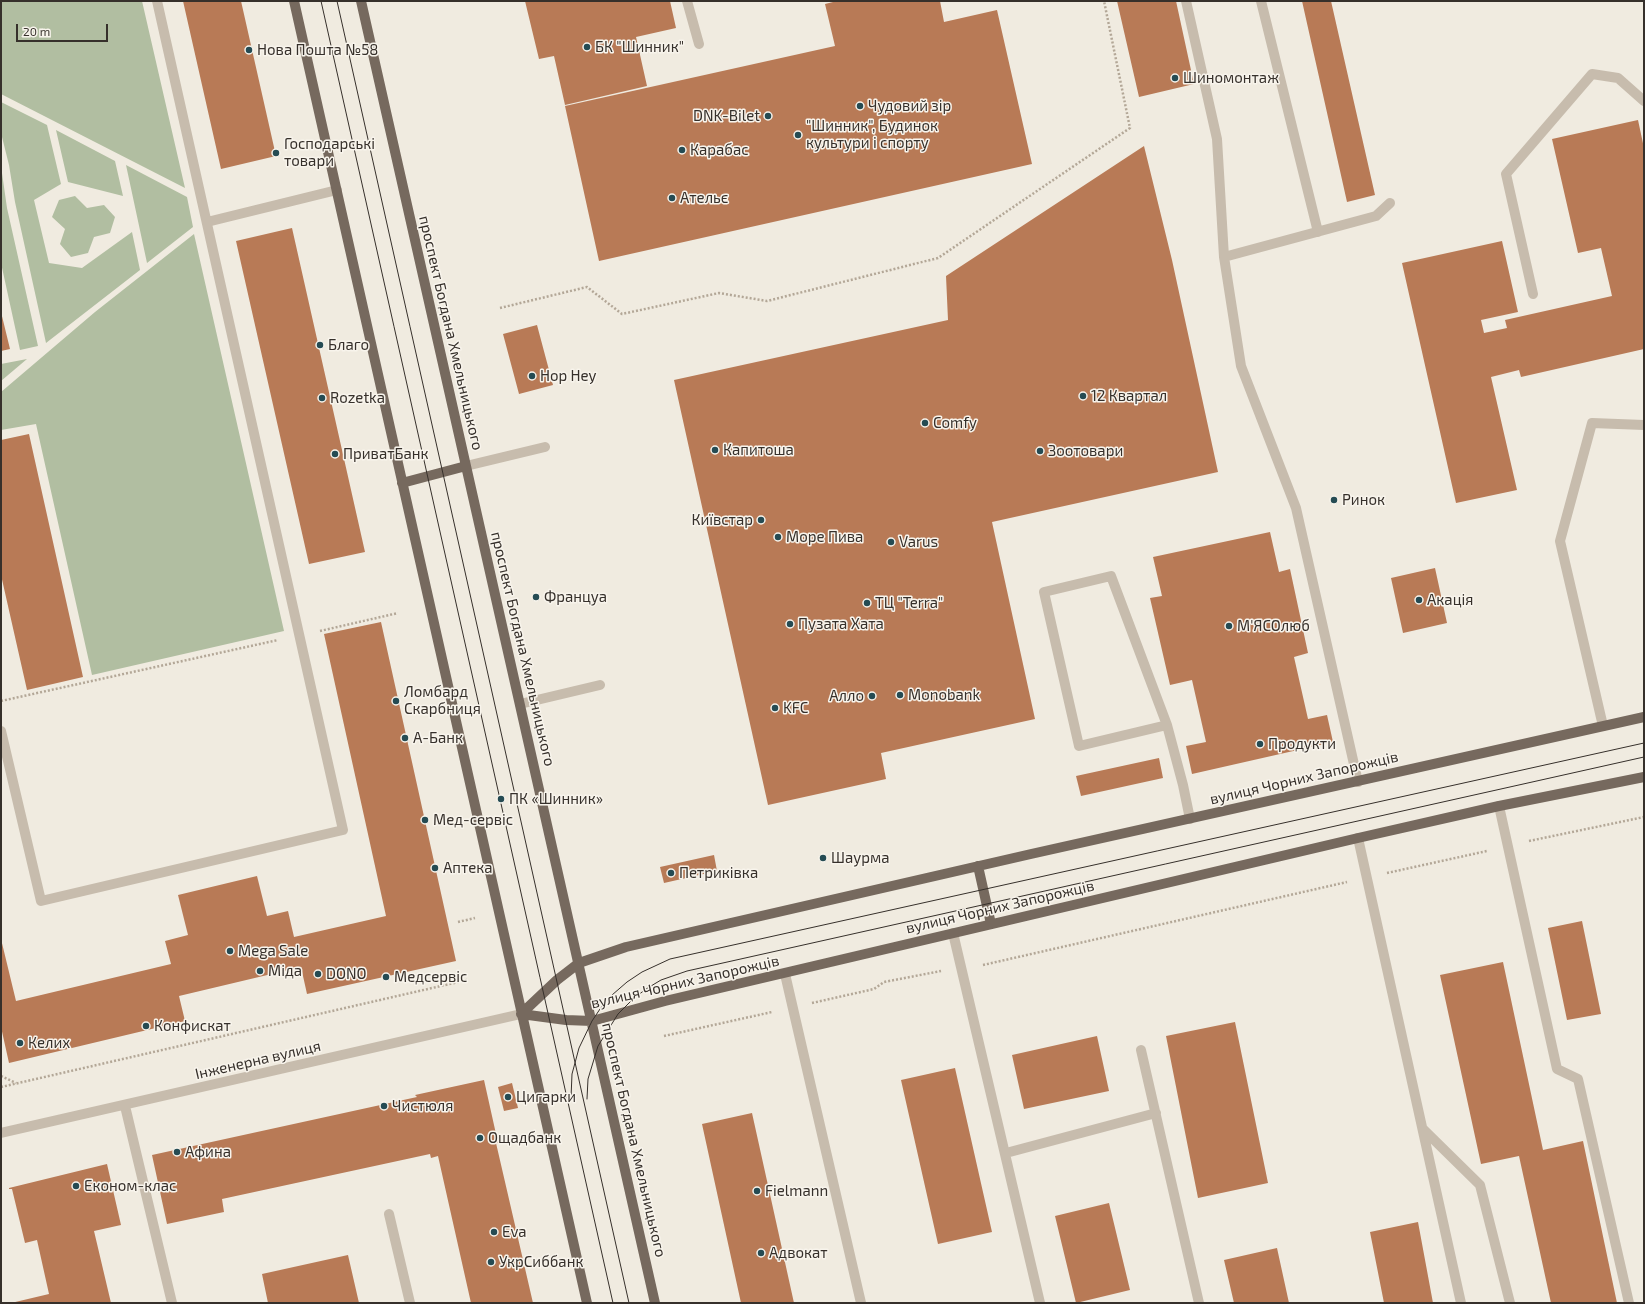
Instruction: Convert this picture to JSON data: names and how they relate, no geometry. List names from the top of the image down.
{
  "streets": {
    "main road": ["проспект Богдана Хмельницького", "вулиця Чорних Запорожців"],
    "street": ["Інженерна вулиця"]
  },
  "crossings": [
    ["проспект Богдана Хмельницького", "вулиця Чорних Запорожців"],
    ["вулиця Чорних Запорожців", "Інженерна вулиця"]
  ],
  "places": [
    "БК \"Шинник\"",
    "Нова Пошта №58",
    "Шиномонтаж",
    "Чудовий зір",
    "DNK-Bilet",
    "\"Шинник\", Будинок культури і спорту",
    "Карабас",
    "Господарські товари",
    "Ательє",
    "Благо",
    "Hop Hey",
    "12 Квартал",
    "Rozetka",
    "Comfy",
    "Капитоша",
    "Зоотовари",
    "ПриватБанк",
    "Ринок",
    "Київстар",
    "Море Пива",
    "Varus",
    "Француа",
    "Акація",
    "ТЦ \"Terra\"",
    "Пузата Хата",
    "М'ЯСОлюб",
    "Monobank",
    "Алло",
    "Ломбард Скарбниця",
    "KFC",
    "А-Банк",
    "Продукти",
    "ПК «Шинник»",
    "Мед-сервіс",
    "Шаурма",
    "Аптека",
    "Петриківка",
    "Mega Sale",
    "Міда",
    "DONO",
    "Медсервіс",
    "Конфискат",
    "Келих",
    "Цигарки",
    "Чистюля",
    "Ощадбанк",
    "Афина",
    "Економ-клас",
    "Fielmann",
    "Eva",
    "Адвокат",
    "УкрСиббанк"
  ],
  "scale_bar": "20 m"
}
